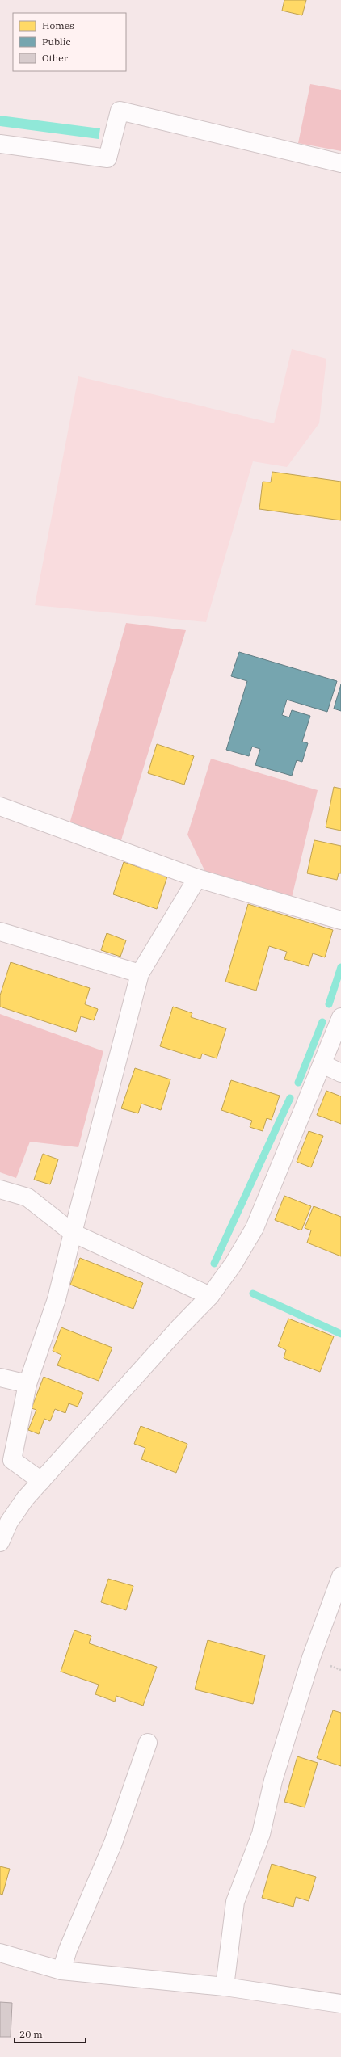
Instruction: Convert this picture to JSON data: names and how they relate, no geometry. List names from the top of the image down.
{
  "legend": ["Homes", "Public", "Other"],
  "scale_bar": "20 m"
}
